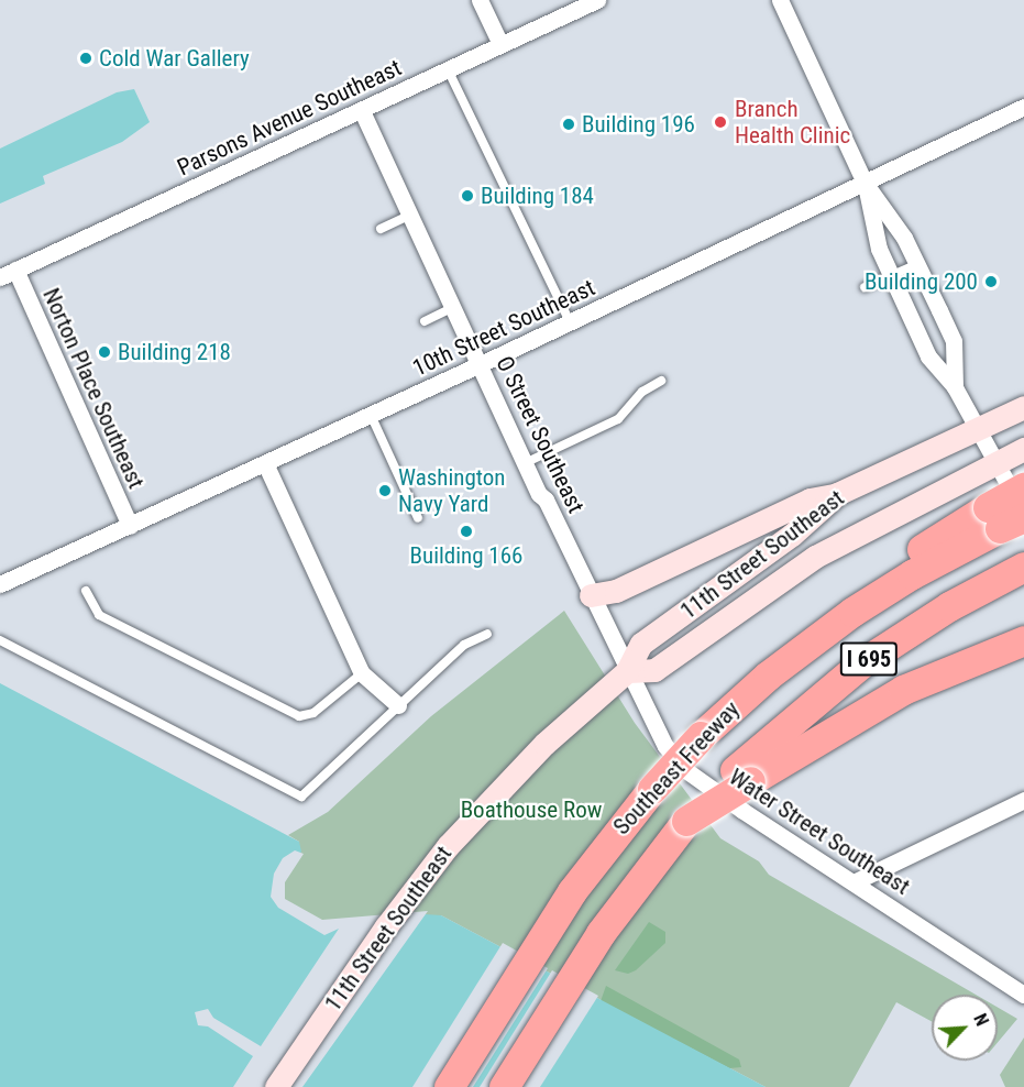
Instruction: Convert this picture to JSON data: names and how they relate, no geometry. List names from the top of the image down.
{
  "streets": {
    "highway": ["I 695", "Southeast Freeway"],
    "main road": ["11th Street Southeast"],
    "street": [
      "Parsons Avenue Southeast",
      "10th Street Southeast",
      "Norton Place Southeast",
      "O Street Southeast",
      "Water Street Southeast"
    ]
  },
  "crossings": [
    ["Parsons Avenue Southeast", "Norton Place Southeast"],
    ["Parsons Avenue Southeast", "O Street Southeast"],
    ["10th Street Southeast", "Norton Place Southeast"],
    ["10th Street Southeast", "O Street Southeast"],
    ["O Street Southeast", "11th Street Southeast"],
    ["O Street Southeast", "Water Street Southeast"],
    ["11th Street Southeast", "Water Street Southeast"]
  ],
  "parks": ["Boathouse Row"],
  "places": [
    "Cold War Gallery",
    "Branch Health Clinic",
    "Building 196",
    "Building 184",
    "Building 200",
    "Building 218",
    "Washington Navy Yard",
    "Building 166"
  ],
  "north": "top right"
}
